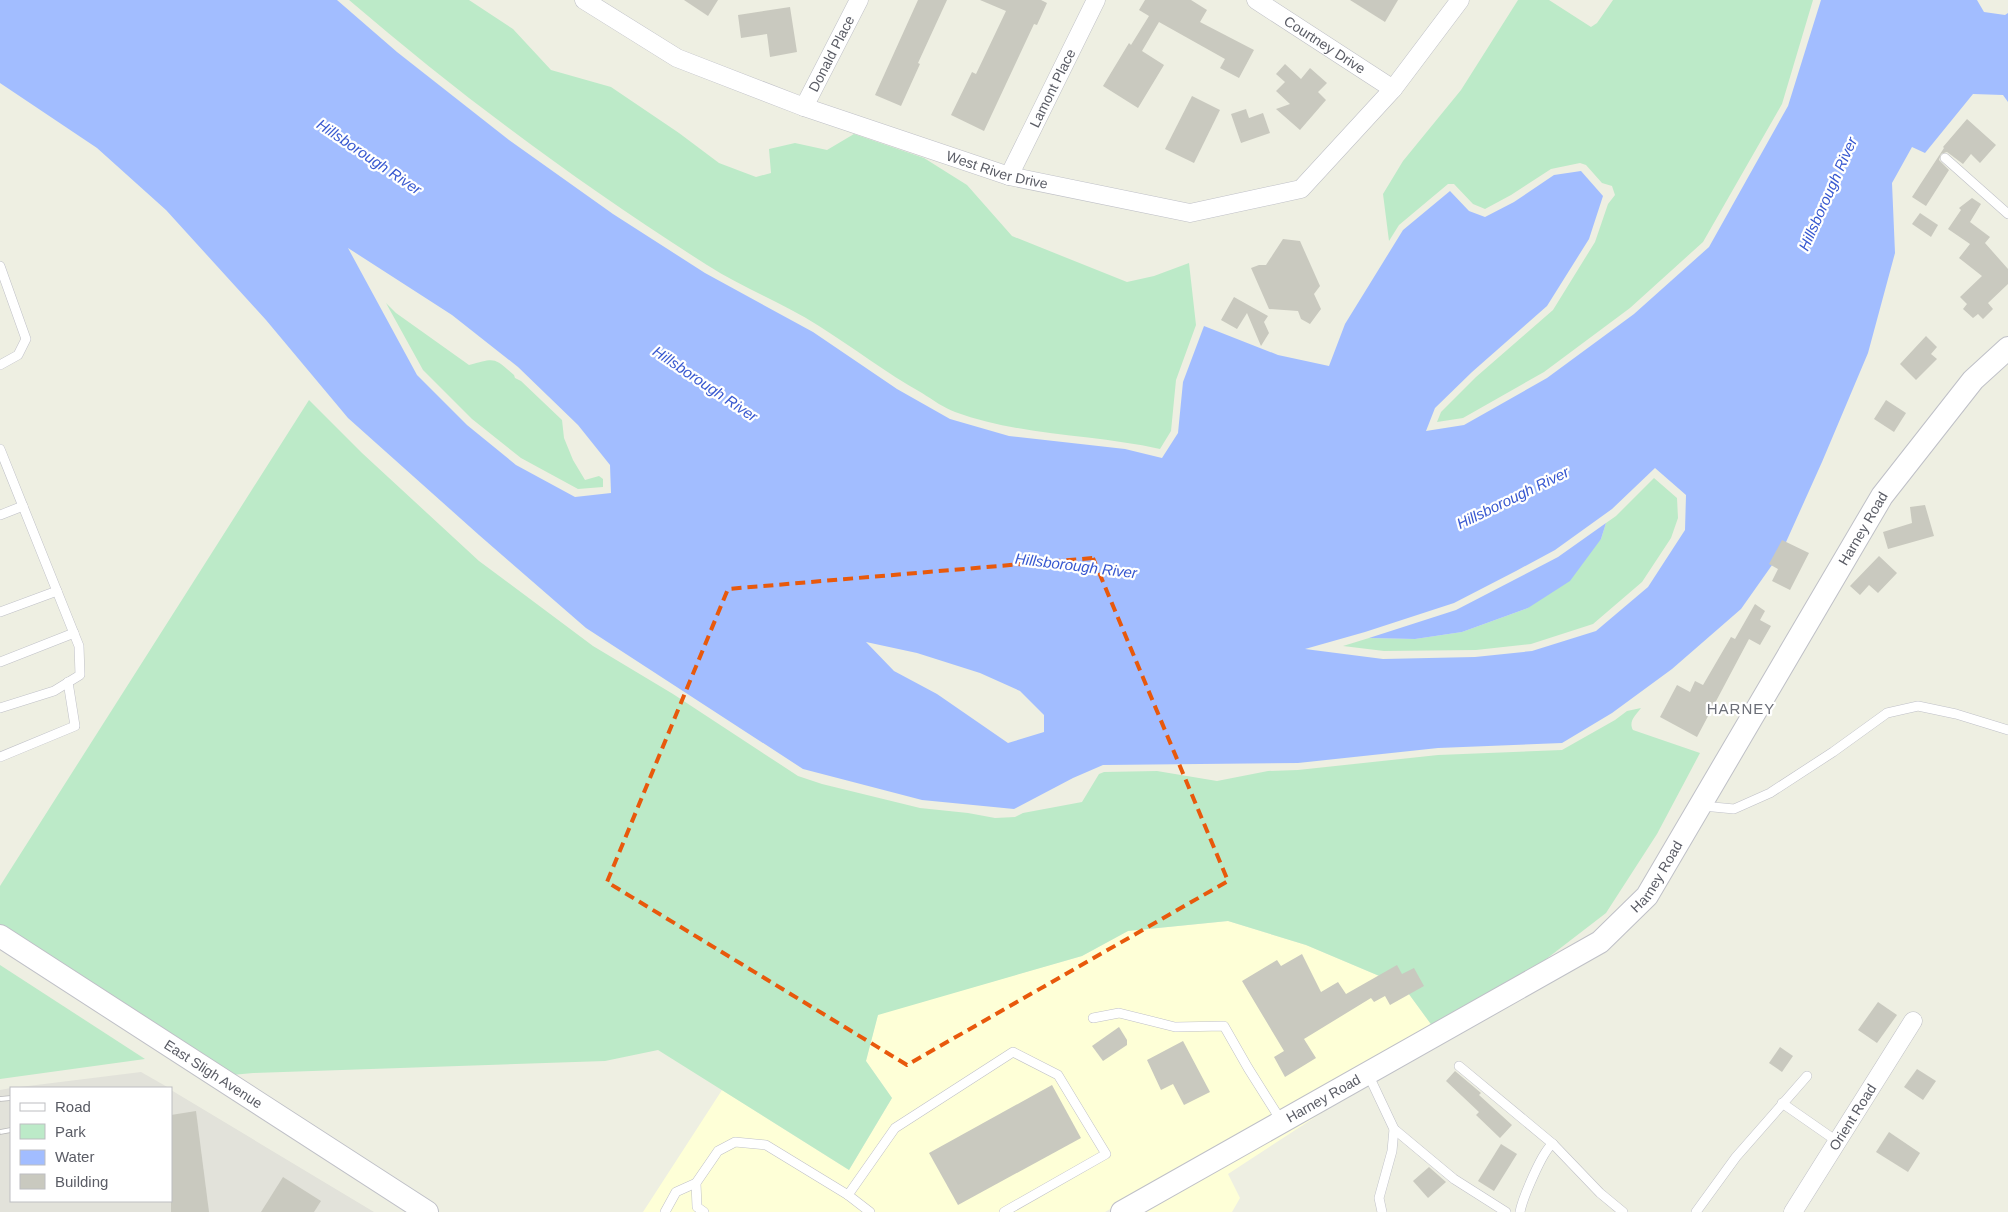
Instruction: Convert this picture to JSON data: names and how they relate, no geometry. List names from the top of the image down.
{
  "streets": {
    "street": [
      "Courtney Drive",
      "Donald Place",
      "Lamont Place",
      "West River Drive",
      "Harney Road",
      "East Sligh Avenue",
      "Orient Road"
    ]
  },
  "crossings": [
    ["Courtney Drive", "West River Drive"],
    ["Donald Place", "West River Drive"],
    ["Lamont Place", "West River Drive"]
  ],
  "districts": ["HARNEY"],
  "water": ["Hillsborough River"],
  "legend": [
    "Road",
    "Park",
    "Water",
    "Building"
  ]
}
